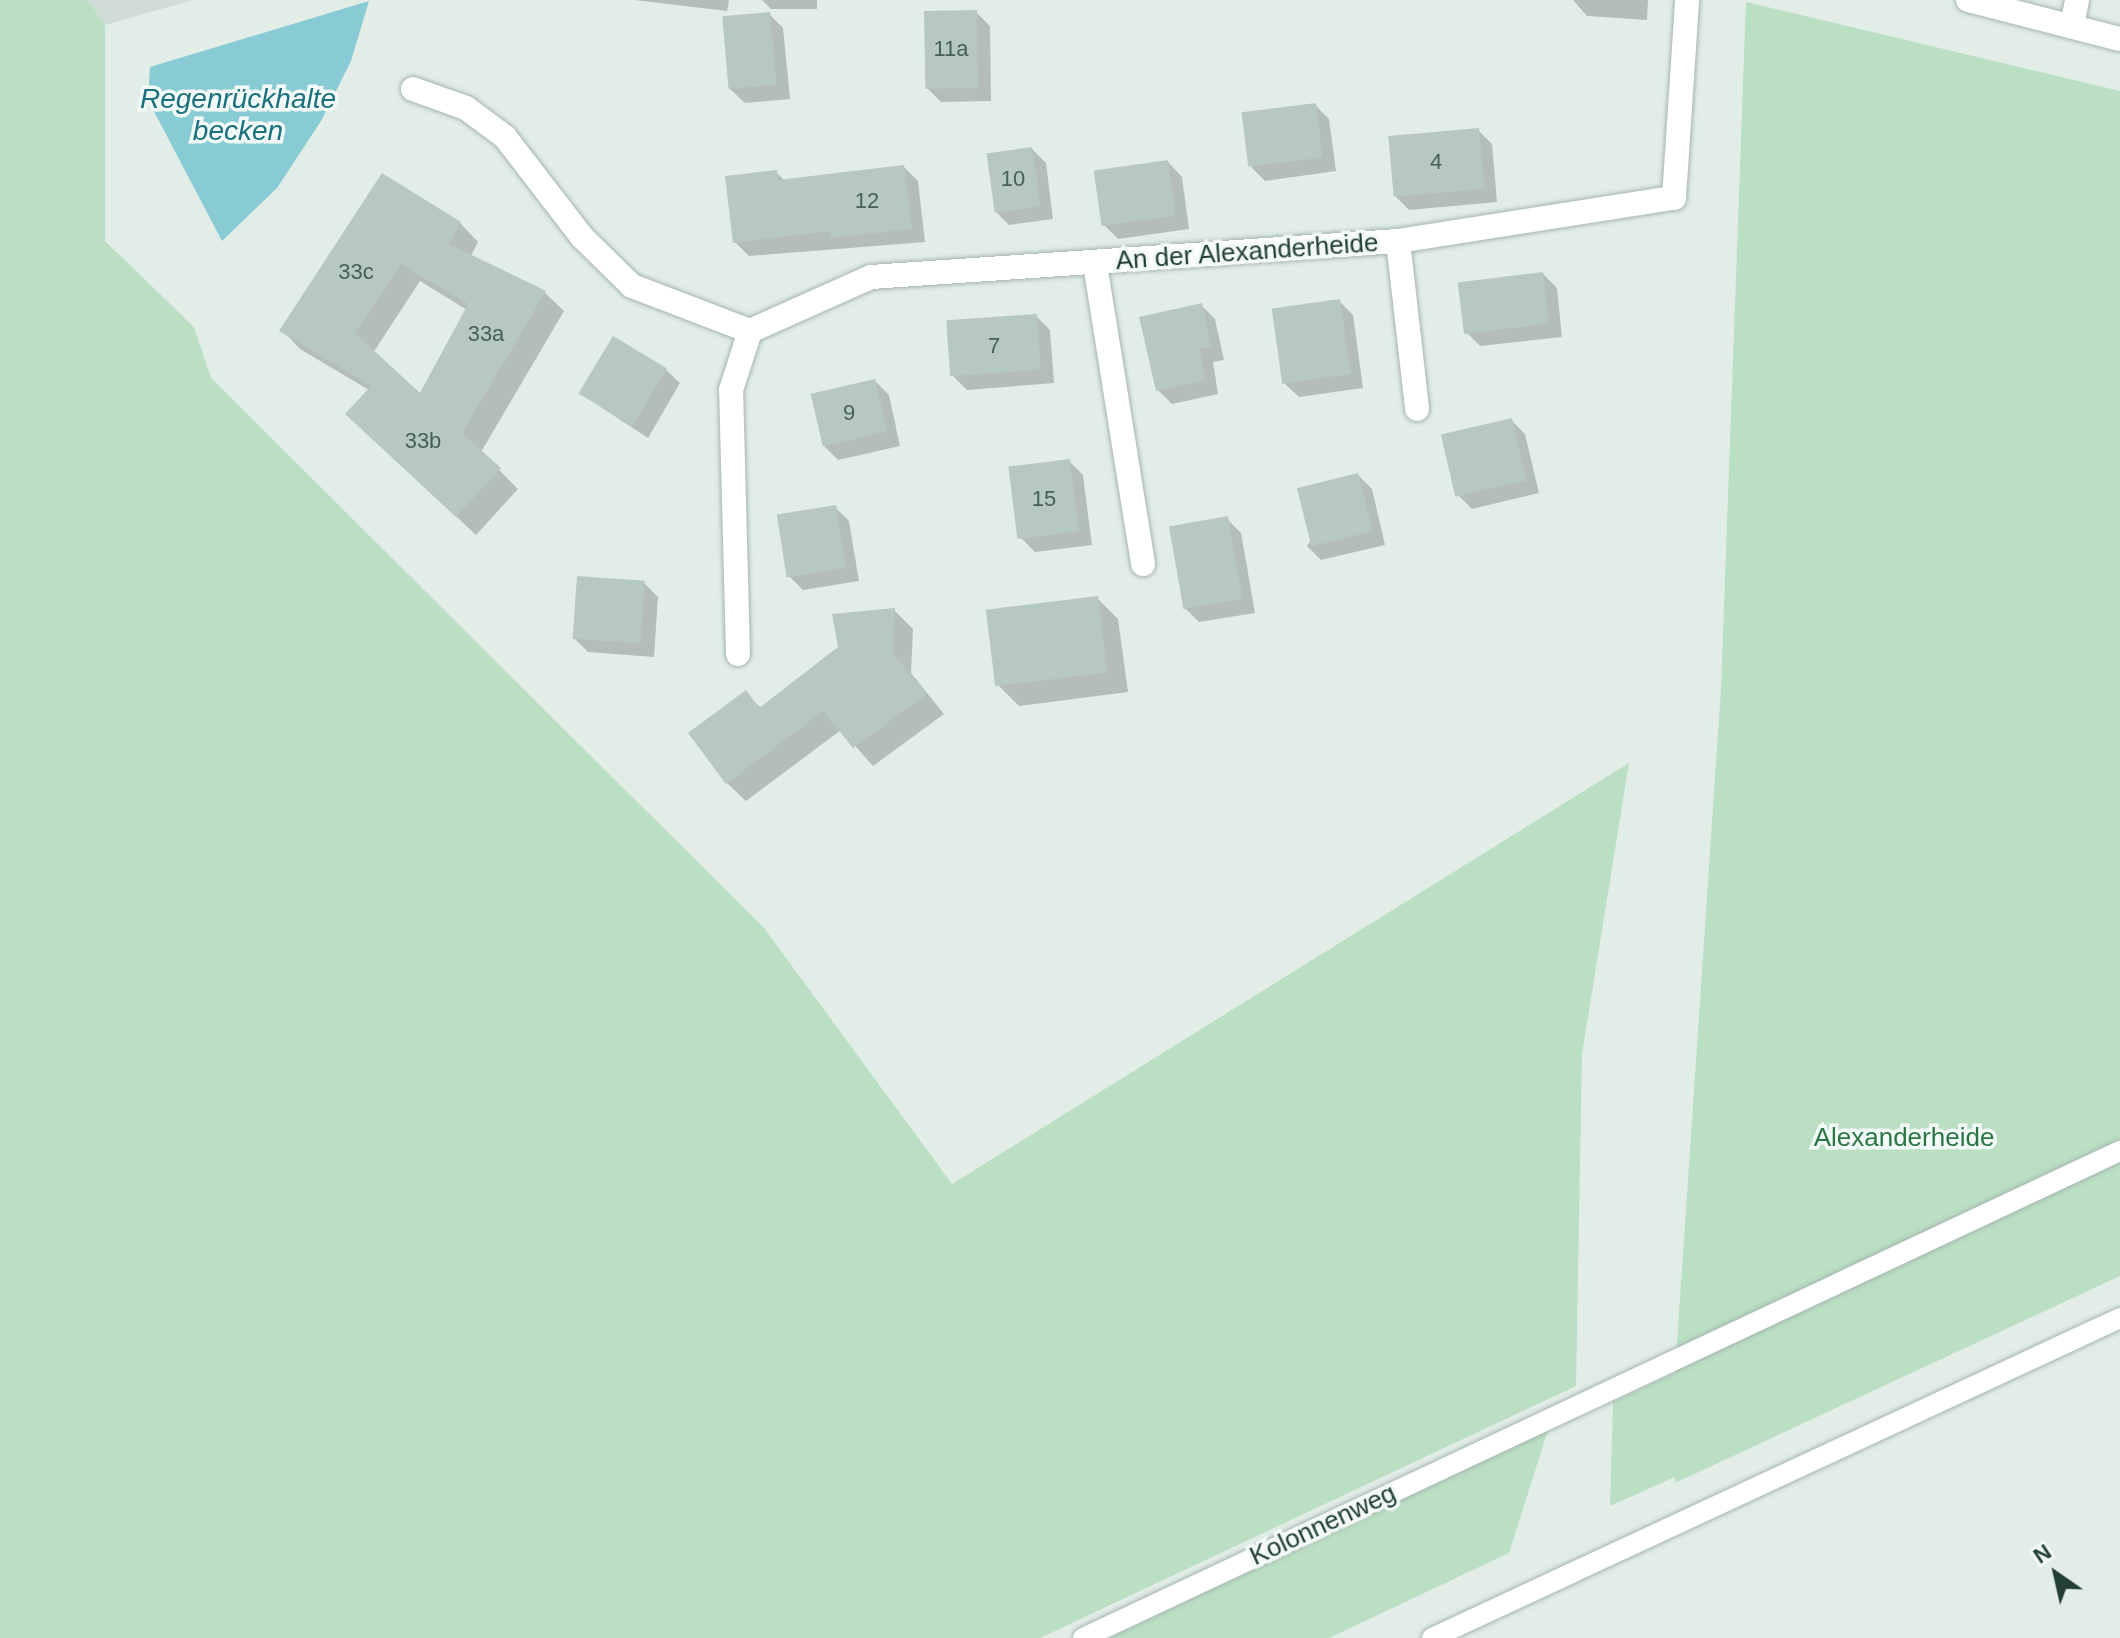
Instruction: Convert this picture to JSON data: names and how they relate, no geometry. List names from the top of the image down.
{
  "streets": {
    "street": ["An der Alexanderheide"],
    "lane": ["Kolonnenweg"]
  },
  "water": ["Regenrückhalte becken"],
  "parks": ["Alexanderheide"],
  "house_numbers": [
    "11a",
    "4",
    "10",
    "12",
    "33c",
    "33a",
    "7",
    "9",
    "33b",
    "15"
  ],
  "north": "top left"
}
